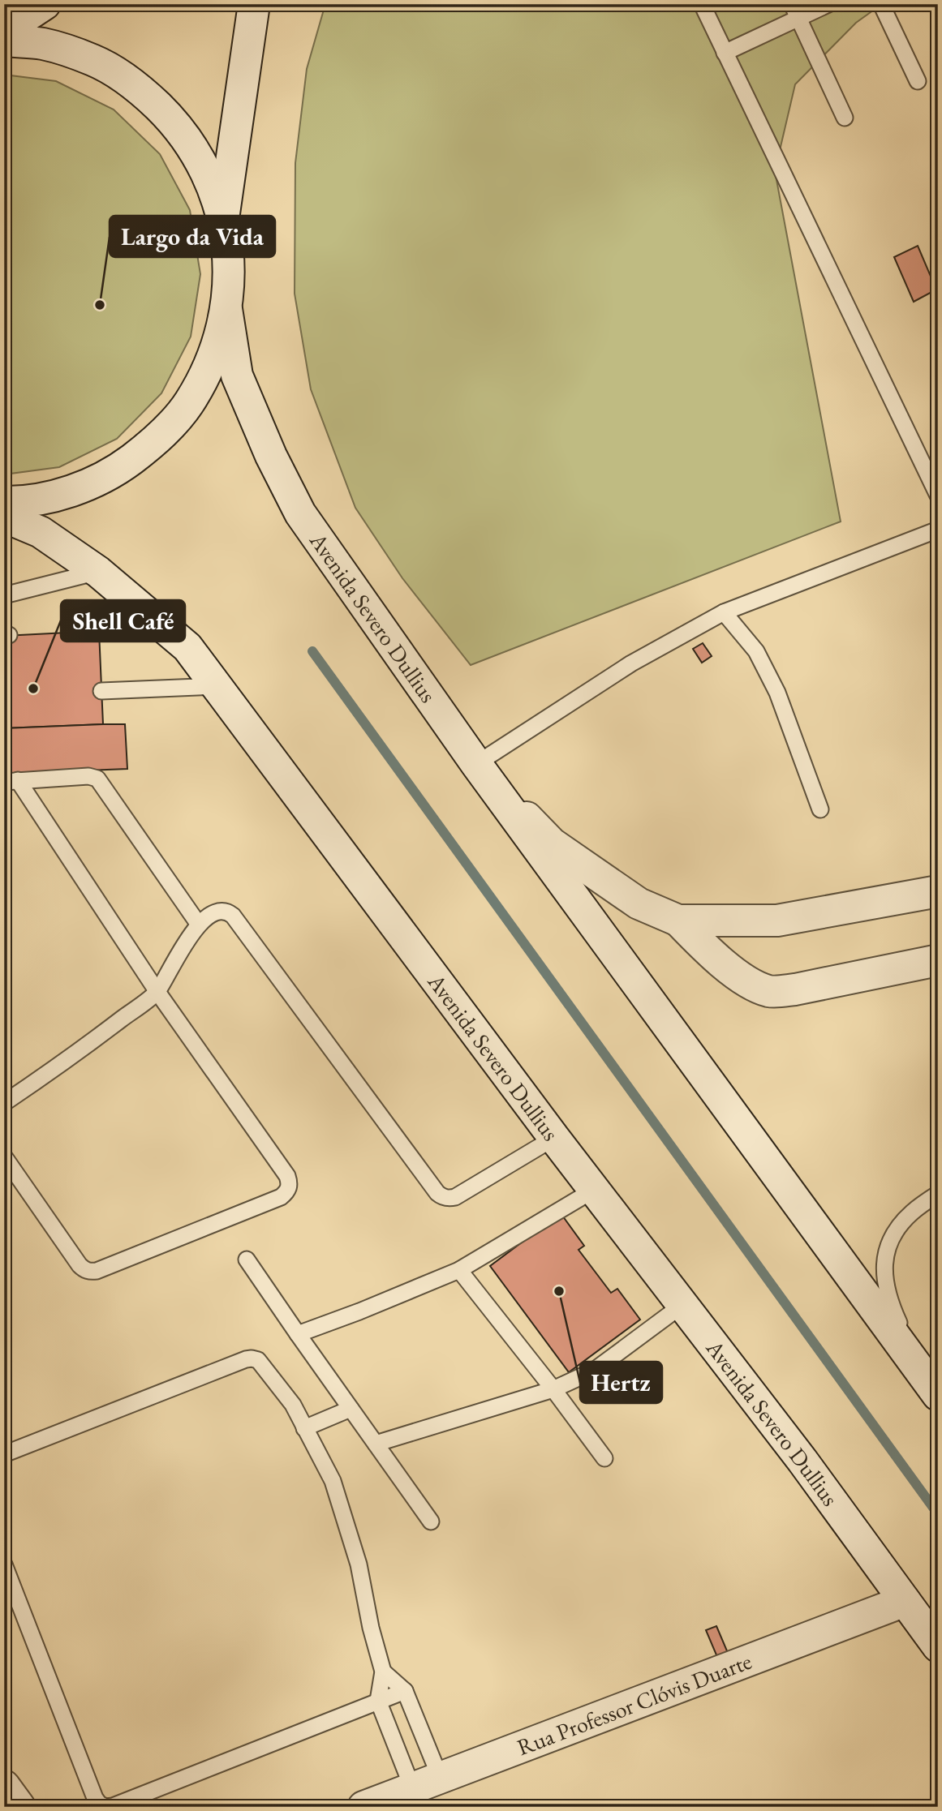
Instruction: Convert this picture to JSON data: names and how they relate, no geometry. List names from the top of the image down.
{
  "streets": {
    "main road": ["Avenida Severo Dullius", "Rua Professor Clóvis Duarte"]
  },
  "crossings": [
    ["Avenida Severo Dullius", "Rua Professor Clóvis Duarte"]
  ],
  "places": ["Largo da Vida", "Shell Café", "Hertz"]
}
